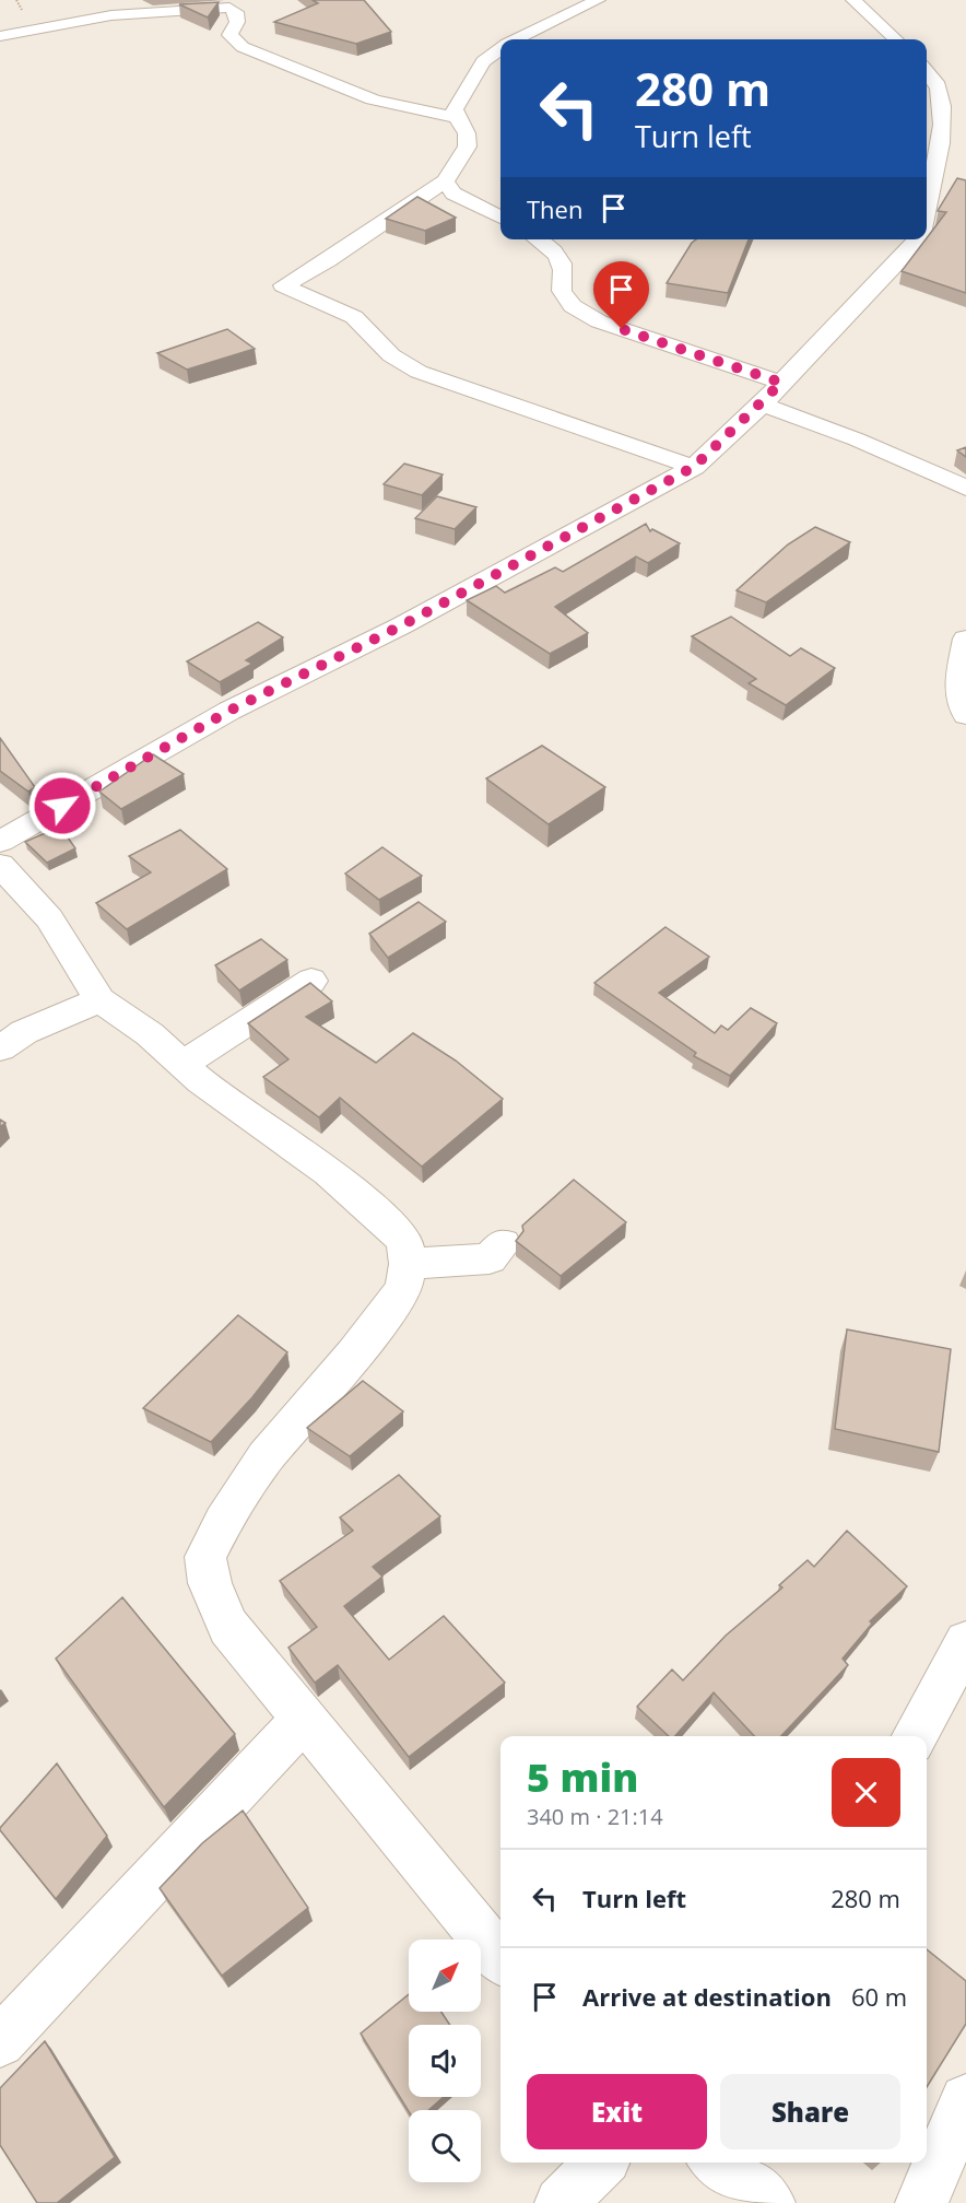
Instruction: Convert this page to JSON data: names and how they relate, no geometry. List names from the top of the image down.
{
  "north": "top right",
  "page": {
    "turn": ["280 m", "Turn left"],
    "then": "Then",
    "heading": ["5 min", "340 m · 21:14"],
    "list": [
      {
        "name": "Turn left",
        "value": "280 m"
      },
      {
        "name": "Arrive at destination",
        "value": "60 m"
      }
    ],
    "buttons": ["Exit", "Share"]
  }
}
